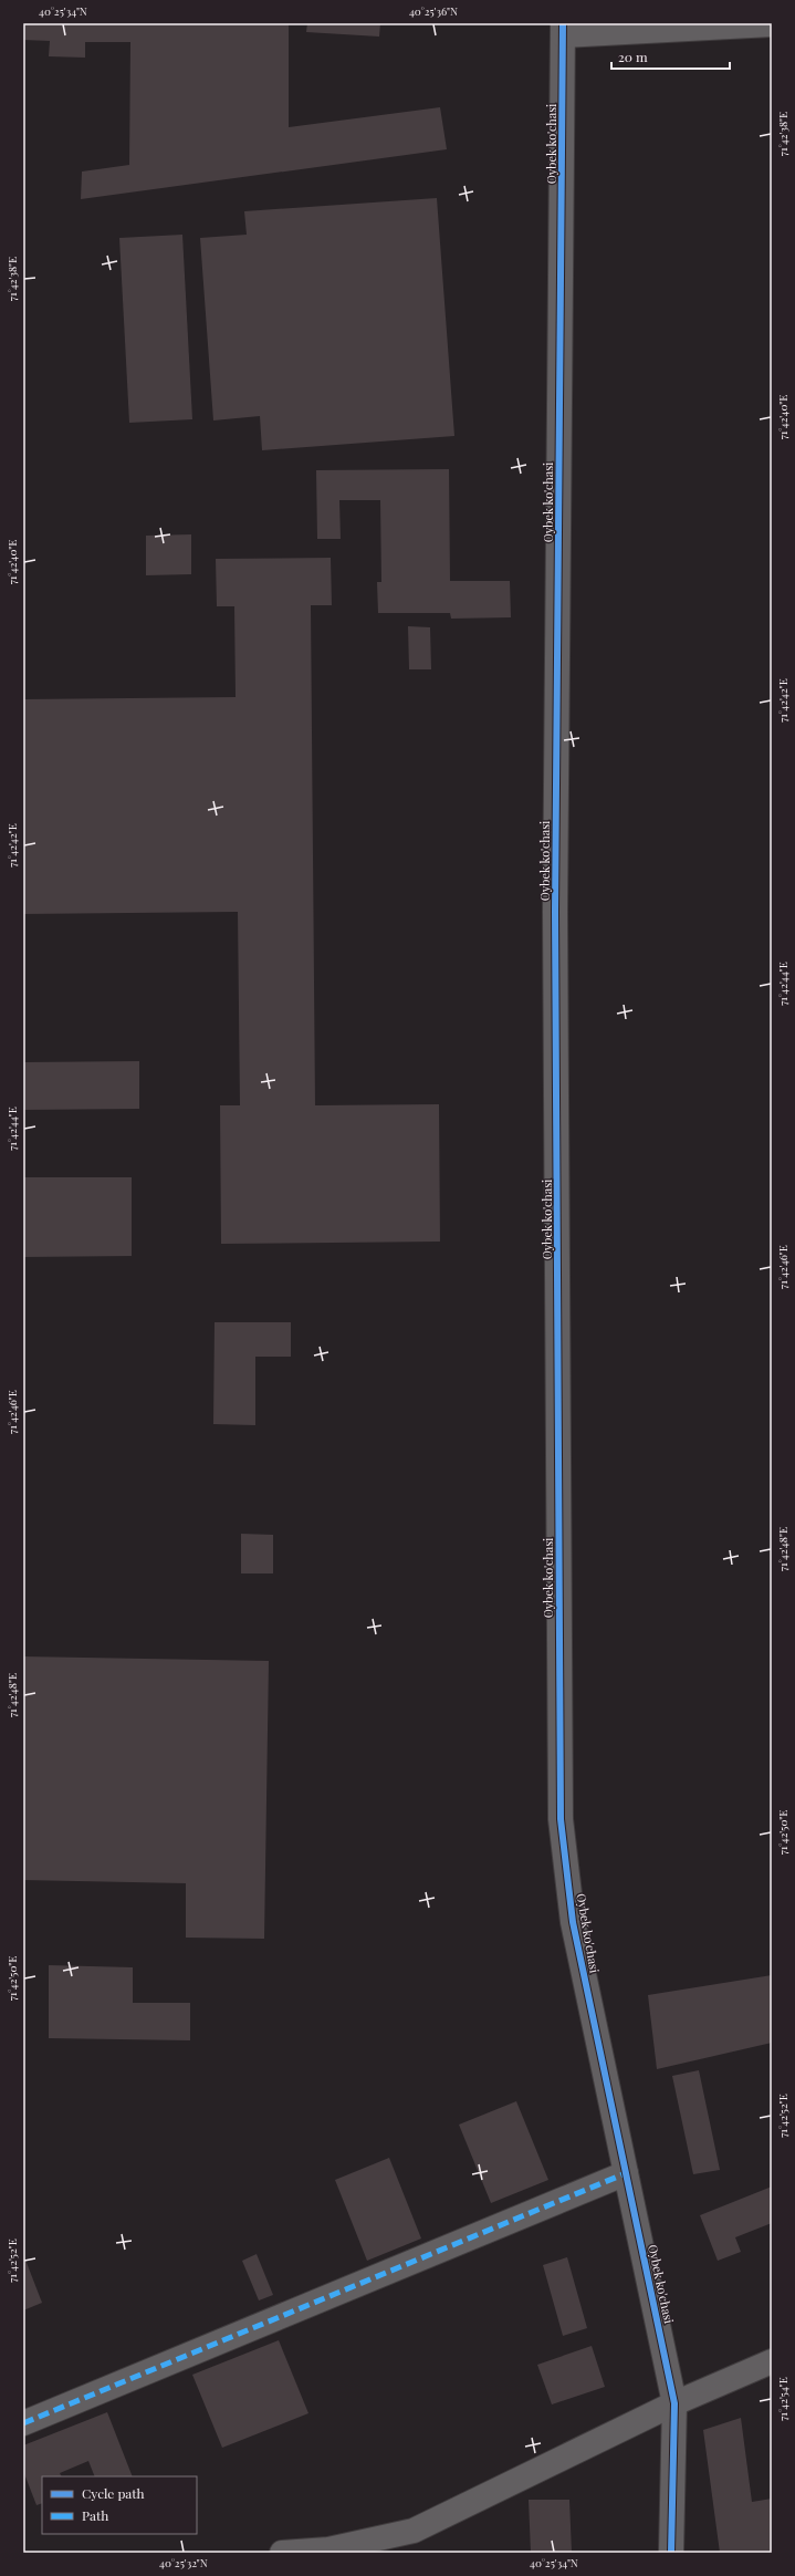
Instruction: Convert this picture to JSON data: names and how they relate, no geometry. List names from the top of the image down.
{
  "streets": {
    "street": ["Oybek ko'chasi"]
  },
  "legend": ["Cycle path", "Path"],
  "scale_bar": "20 m",
  "coordinates": [
    "40°25'34\"N",
    "40°25'36\"N",
    "71°42'38\"E",
    "71°42'40\"E",
    "71°42'42\"E",
    "71°42'44\"E",
    "71°42'46\"E",
    "71°42'48\"E",
    "71°42'50\"E",
    "71°42'52\"E",
    "71°42'54\"E",
    "40°25'32\"N"
  ]
}
